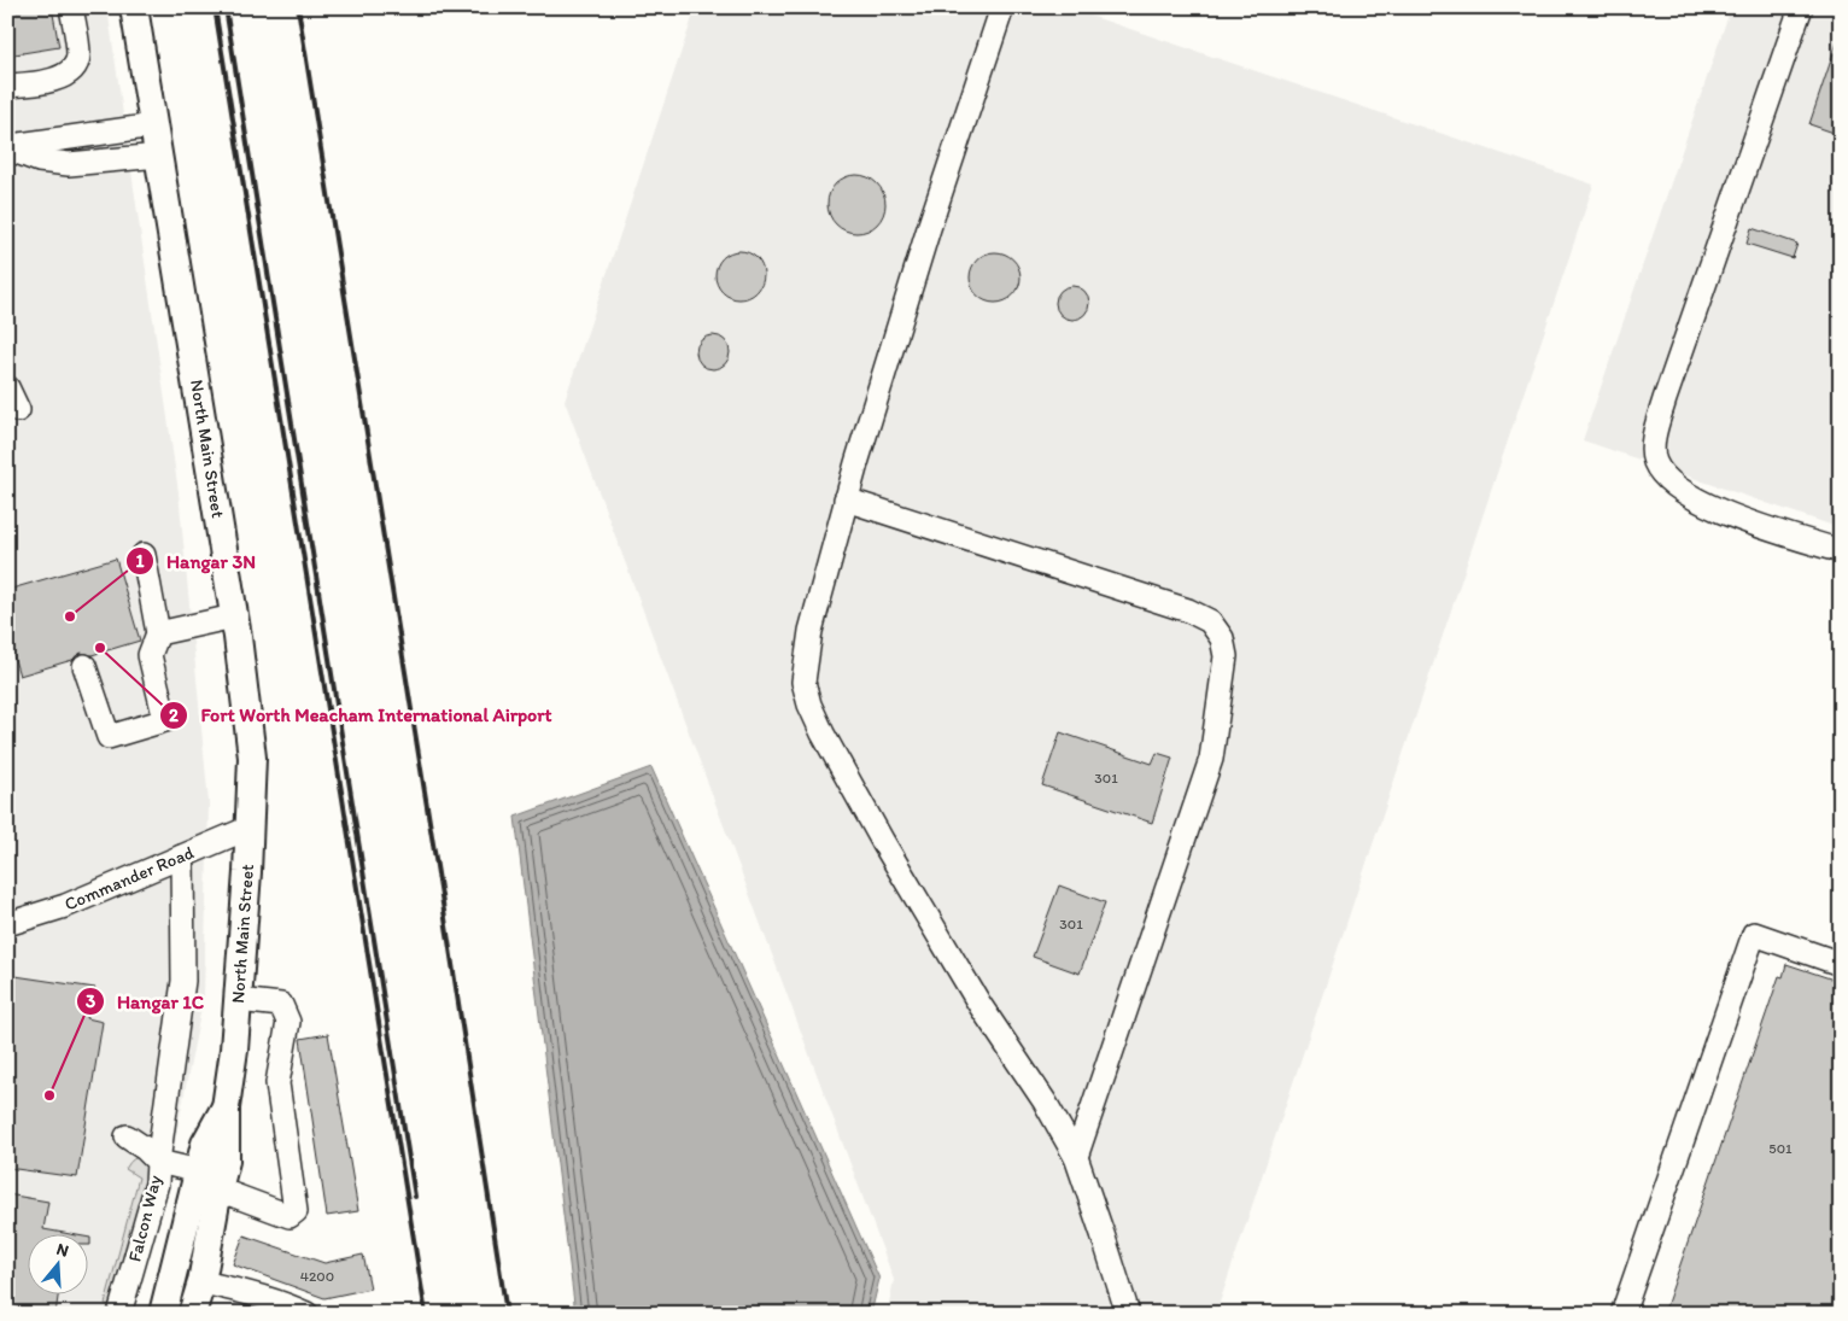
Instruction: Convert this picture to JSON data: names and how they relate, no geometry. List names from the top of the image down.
{
  "streets": {
    "main road": ["North Main Street"],
    "street": ["Commander Road", "Falcon Way"]
  },
  "crossings": [
    ["North Main Street", "Commander Road"]
  ],
  "places": ["Hangar 3N", "Fort Worth Meacham International Airport", "Hangar 1C"],
  "house_numbers": [
    "301",
    "301",
    "501",
    "4200"
  ],
  "north": "top"
}
